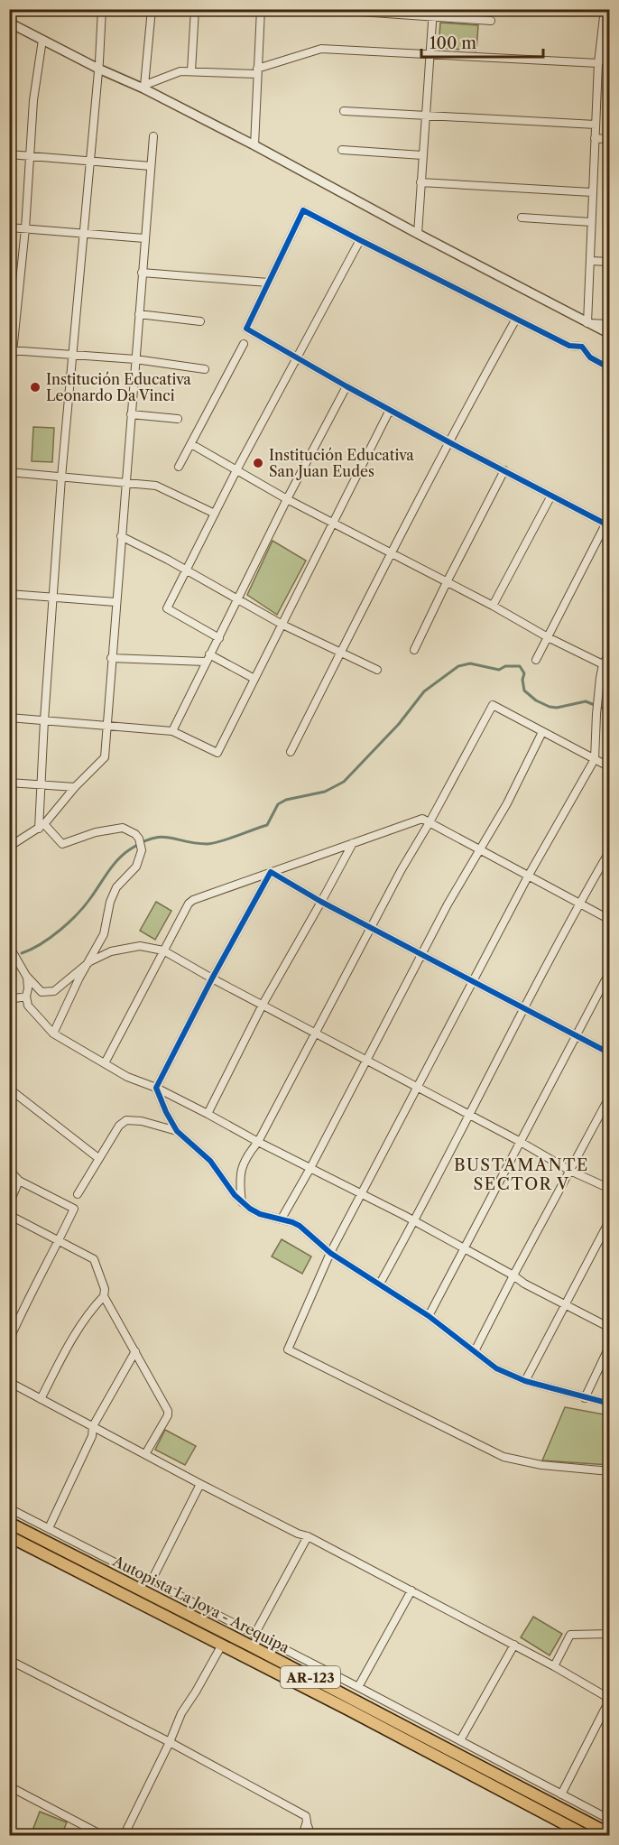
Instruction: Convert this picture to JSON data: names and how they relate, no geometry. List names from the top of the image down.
{
  "streets": {
    "main road": ["Autopista La Joya - Arequipa", "AR-123"]
  },
  "districts": ["BUSTAMANTE SECTOR V"],
  "places": ["Institución Educativa Leonardo Da Vinci", "Institución Educativa San Juan Eudes"],
  "scale_bar": "100 m"
}
